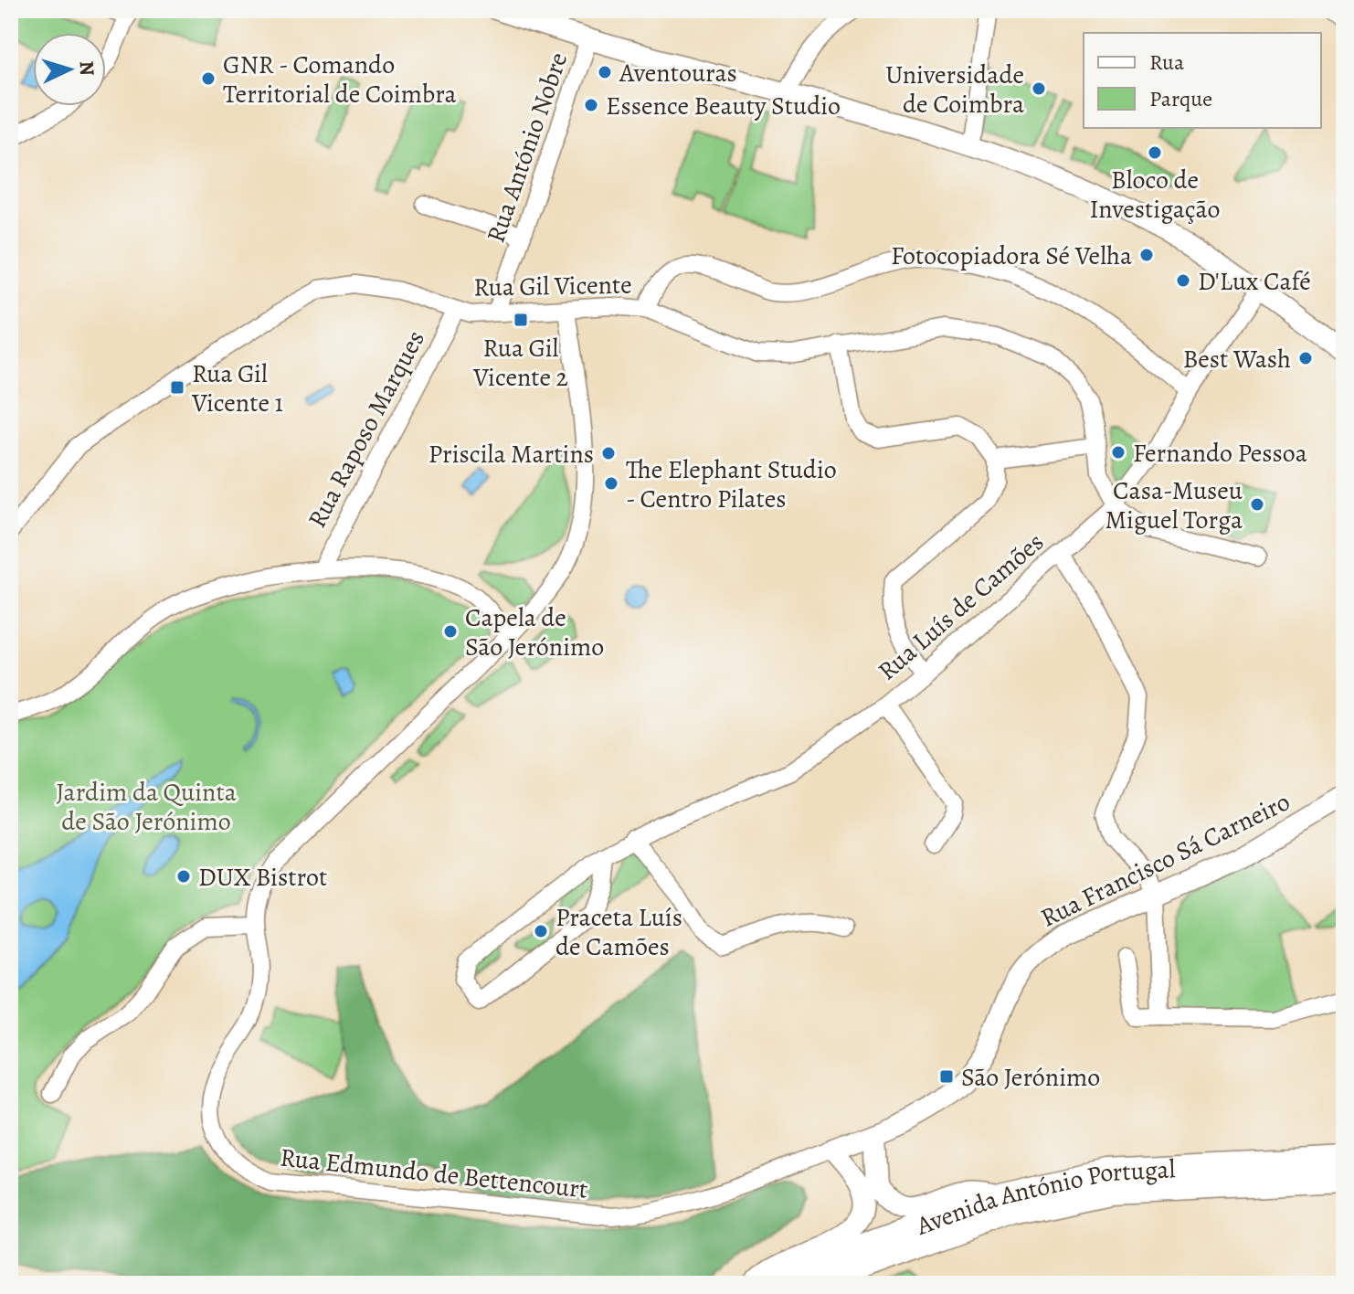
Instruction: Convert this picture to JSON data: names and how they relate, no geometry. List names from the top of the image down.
{
  "streets": {
    "main road": ["Avenida António Portugal"],
    "street": [
      "Rua António Nobre",
      "Rua Gil Vicente",
      "Rua Raposo Marques",
      "Rua Luís de Camões",
      "Rua Francisco Sá Carneiro",
      "Rua Edmundo de Bettencourt"
    ]
  },
  "crossings": [
    ["Rua António Nobre", "Rua Gil Vicente"],
    ["Rua Gil Vicente", "Rua Raposo Marques"],
    ["Rua Gil Vicente", "Rua Luís de Camões"],
    ["Rua Gil Vicente", "Rua Edmundo de Bettencourt"],
    ["Rua Francisco Sá Carneiro", "Rua Edmundo de Bettencourt"]
  ],
  "parks": ["Jardim da Quinta de São Jerónimo"],
  "places": {
    "other": [
      "Aventouras",
      "GNR - Comando Territorial de Coimbra",
      "Universidade de Coimbra",
      "Essence Beauty Studio",
      "Bloco de Investigação",
      "Fotocopiadora Sé Velha",
      "D'Lux Café",
      "Best Wash",
      "Fernando Pessoa",
      "Priscila Martins",
      "The Elephant Studio - Centro Pilates",
      "Casa-Museu Miguel Torga",
      "Capela de São Jerónimo",
      "DUX Bistrot",
      "Praceta Luís de Camões"
    ],
    "transit": ["Rua Gil Vicente 2", "Rua Gil Vicente 1", "São Jerónimo"]
  },
  "legend": ["Rua", "Parque"],
  "north": "right"
}
